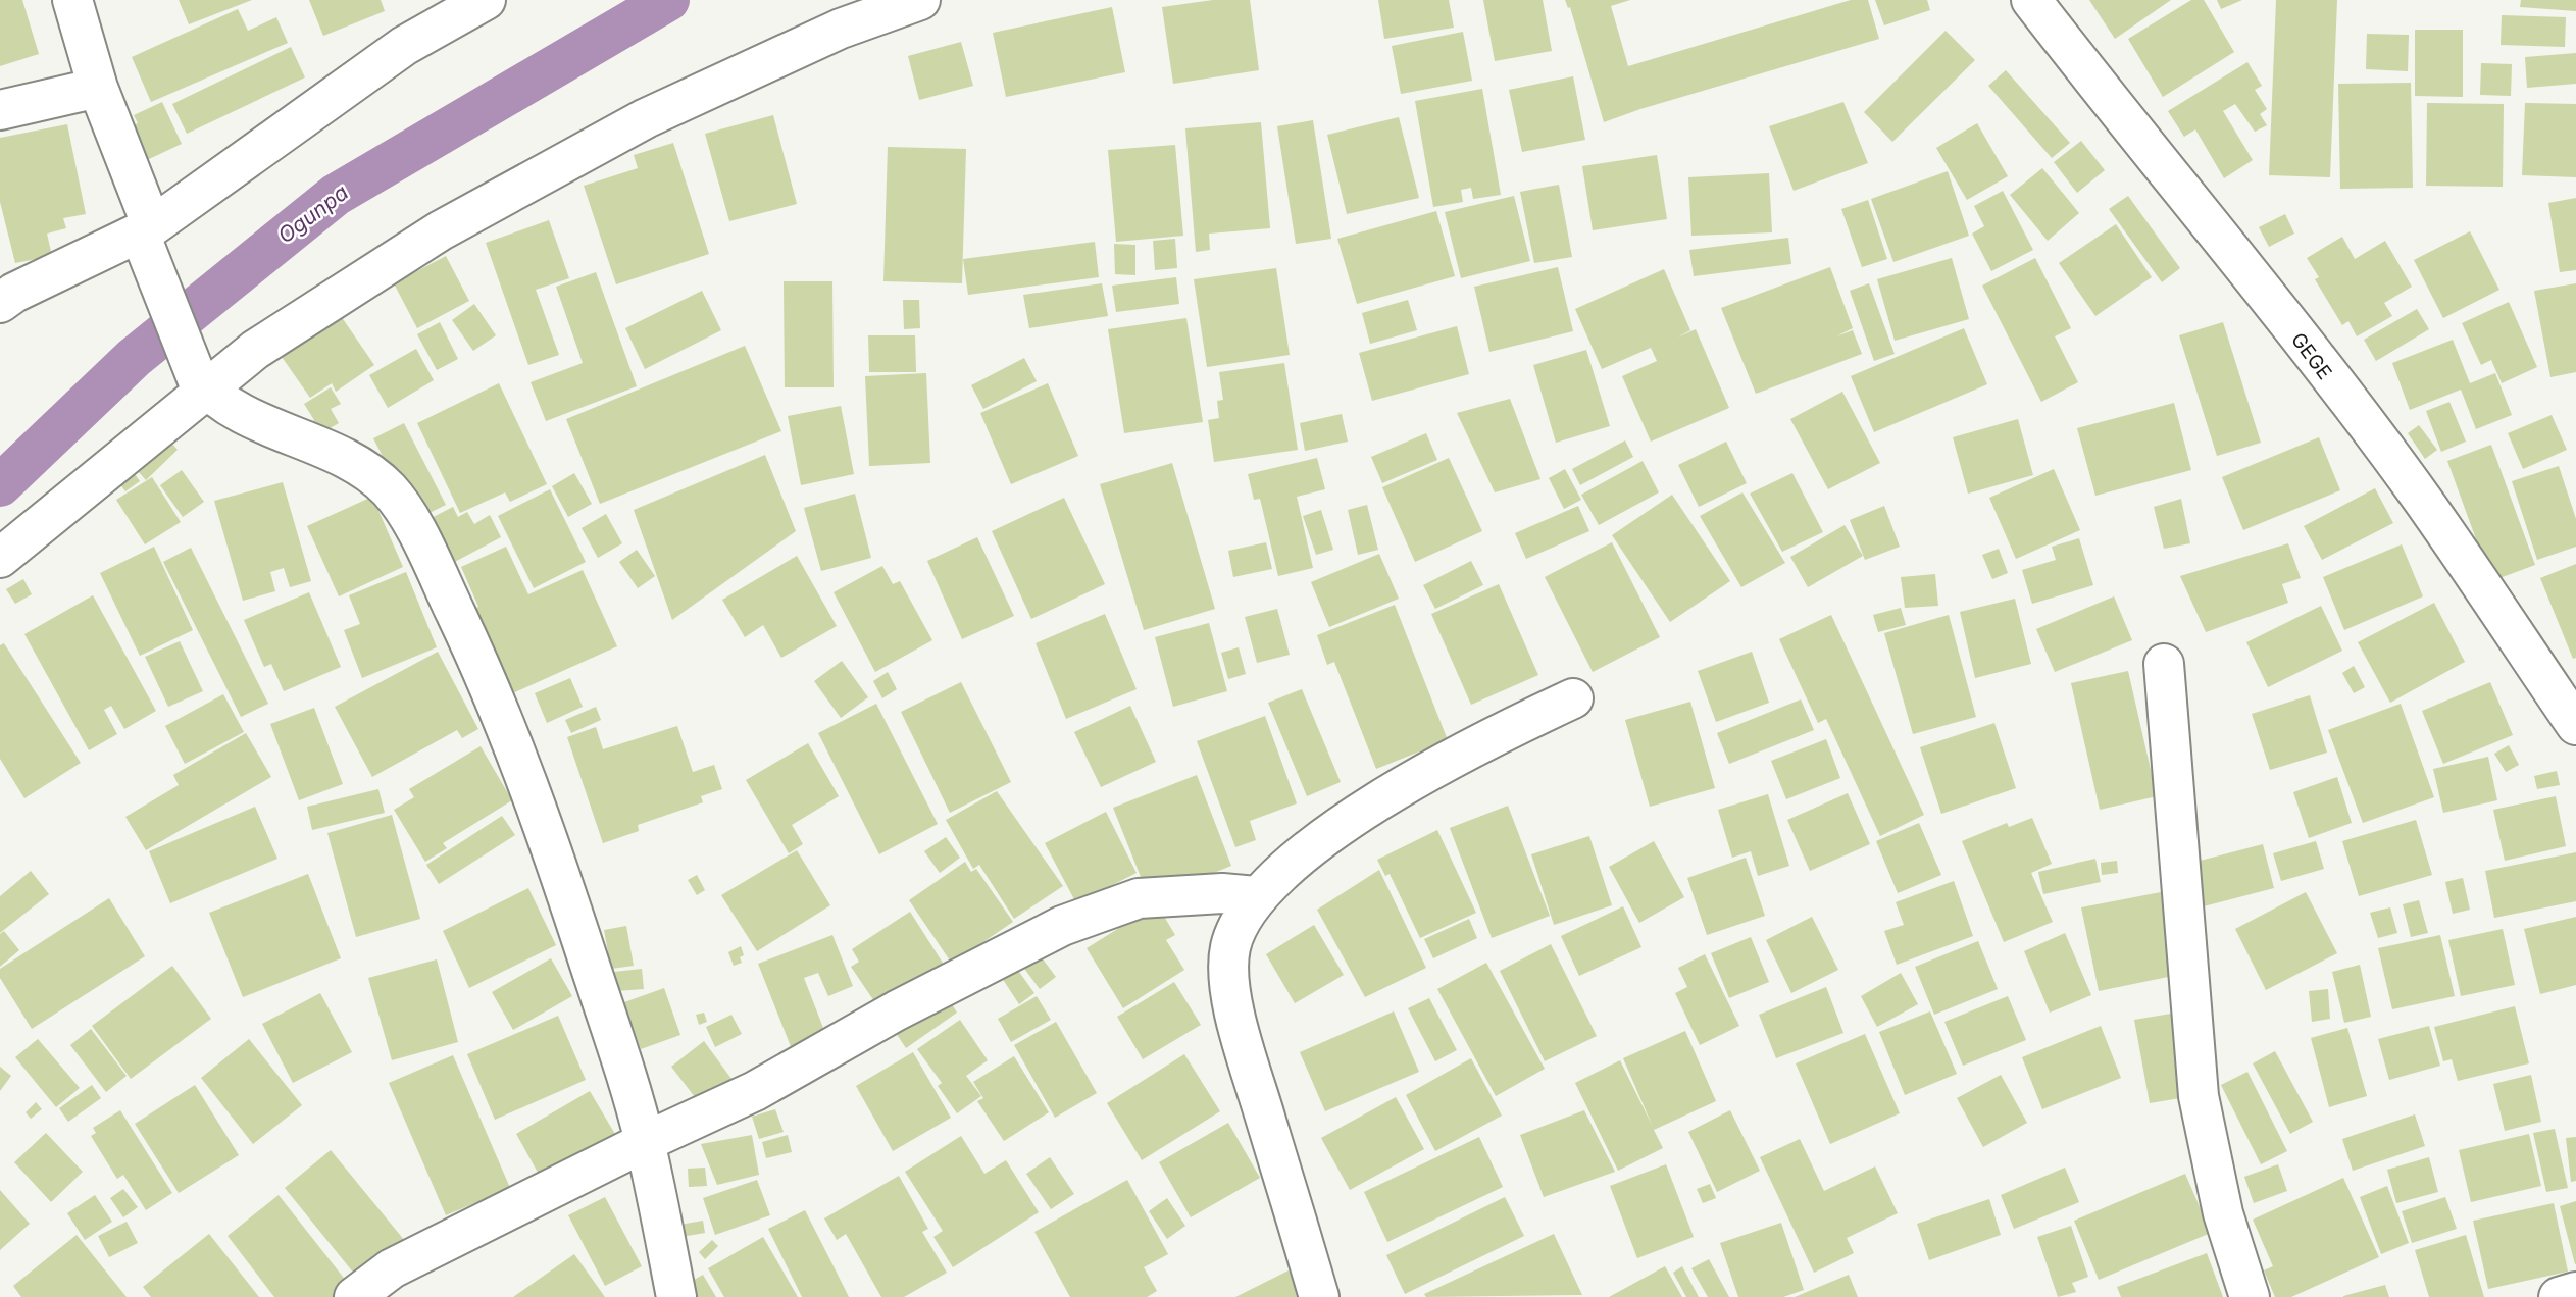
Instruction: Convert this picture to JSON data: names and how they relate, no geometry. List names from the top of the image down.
{
  "streets": {
    "street": ["GEGE"]
  },
  "water": ["Ogunpa"]
}
